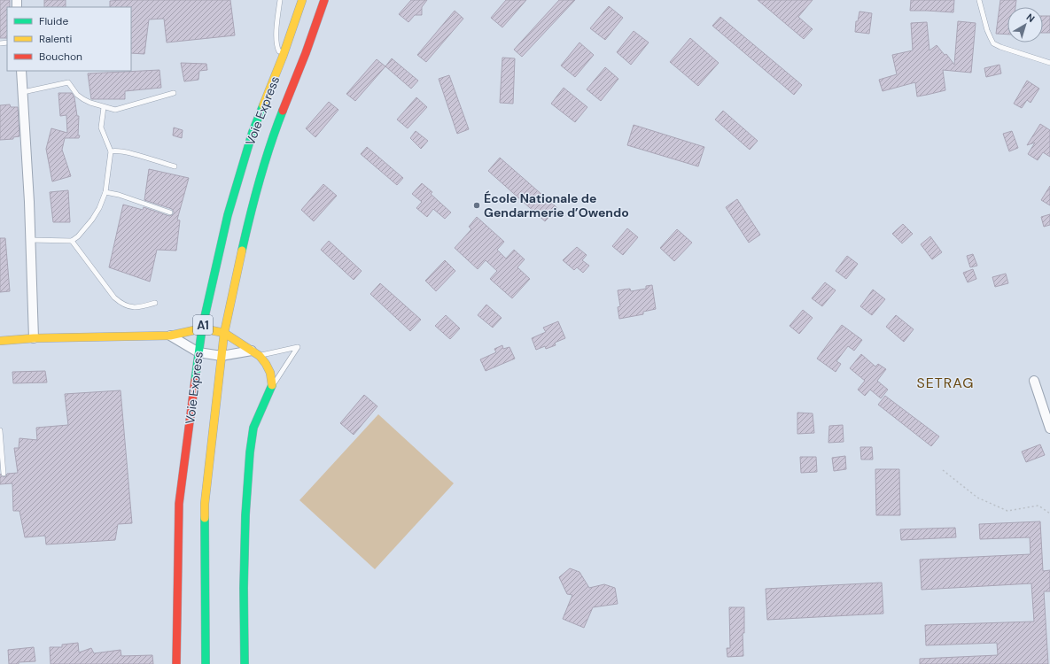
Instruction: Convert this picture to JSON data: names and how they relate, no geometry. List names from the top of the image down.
{
  "streets": {
    "main road": ["Voie Express", "A1"]
  },
  "districts": ["SETRAG"],
  "places": ["École Nationale de Gendarmerie d’Owendo"],
  "legend": ["Fluide", "Ralenti", "Bouchon"],
  "north": "top right"
}
